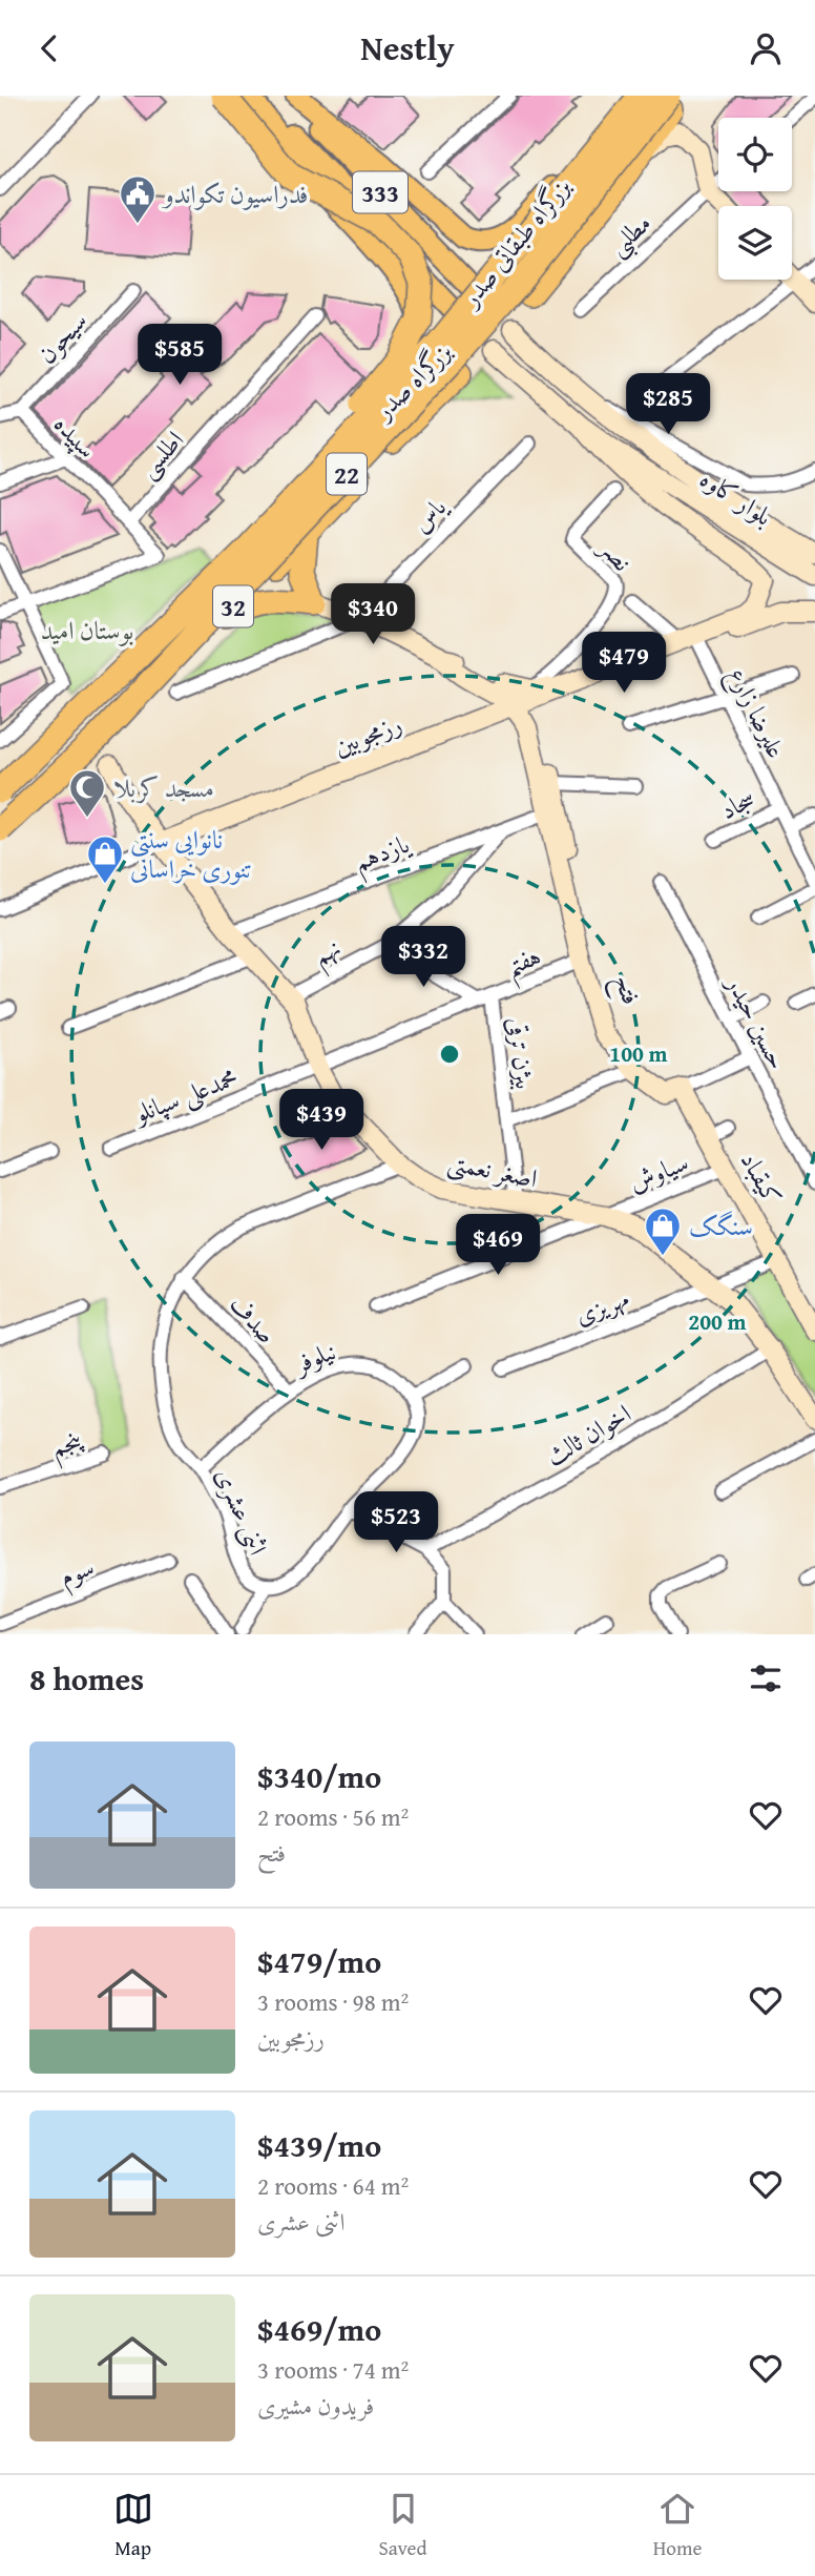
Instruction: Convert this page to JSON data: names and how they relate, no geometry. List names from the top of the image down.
{
  "streets": {
    "highway": [
      "بزرگراه طبقاتی صدر",
      "بزرگراه صدر",
      "22",
      "32"
    ],
    "main road": ["333"],
    "street": [
      "مطلبی",
      "سیحون",
      "سپیده",
      "اطلسی",
      "بلوار کاوه",
      "یاس",
      "نصر",
      "علیرضا زارع",
      "رزمجوبین",
      "سجاد",
      "یازدهم",
      "نهم",
      "هفتم",
      "فتح",
      "حسین حیدر",
      "بیژن ترقی",
      "محمدعلی سپانلو",
      "اصغر نعمتی",
      "سیاوش",
      "کیقباد",
      "مهریزی",
      "صدف",
      "نیلوفر",
      "اخوان ثالث",
      "پنجم",
      "اثنی عشری",
      "سوم"
    ]
  },
  "crossings": [
    ["بزرگراه طبقاتی صدر", "بزرگراه صدر"],
    ["سیحون", "سپیده"],
    ["سپیده", "اطلسی"],
    ["بلوار کاوه", "رزمجوبین"],
    ["نصر", "رزمجوبین"],
    ["نصر", "فتح"],
    ["علیرضا زارع", "رزمجوبین"],
    ["علیرضا زارع", "سجاد"],
    ["رزمجوبین", "فتح"],
    ["رزمجوبین", "اصغر نعمتی"],
    ["یازدهم", "نهم"],
    ["یازدهم", "فتح"],
    ["یازدهم", "اصغر نعمتی"],
    ["نهم", "بیژن ترقی"],
    ["نهم", "اصغر نعمتی"],
    ["هفتم", "فتح"],
    ["هفتم", "بیژن ترقی"],
    ["هفتم", "محمدعلی سپانلو"],
    ["هفتم", "اصغر نعمتی"],
    ["فتح", "کیقباد"],
    ["بیژن ترقی", "اصغر نعمتی"],
    ["محمدعلی سپانلو", "اصغر نعمتی"],
    ["اصغر نعمتی", "سیاوش"],
    ["اصغر نعمتی", "مهریزی"],
    ["اصغر نعمتی", "اخوان ثالث"],
    ["اصغر نعمتی", "اثنی عشری"],
    ["سیاوش", "کیقباد"],
    ["کیقباد", "مهریزی"],
    ["صدف", "نیلوفر"],
    ["صدف", "اثنی عشری"],
    ["نیلوفر", "اثنی عشری"]
  ],
  "parks": ["بوستان امید"],
  "places": {
    "public building": ["فدراسیون تکواندو"],
    "mosque": ["مسجد کربلا"],
    "shop": ["نانوایی سنتی تنوری خراسانی", "سنگک"]
  },
  "page": {
    "header": "Nestly",
    "price": [
      "$585",
      "$285",
      "$340",
      "$479",
      "$332",
      "$439",
      "$469",
      "$523"
    ],
    "heading": "8 homes",
    "list": [
      {
        "name": "$340/mo",
        "note": "2 rooms · 56 m² · فتح"
      },
      {
        "name": "$479/mo",
        "note": "3 rooms · 98 m² · رزمجوبین"
      },
      {
        "name": "$439/mo",
        "note": "2 rooms · 64 m² · اثنی عشری"
      },
      {
        "name": "$469/mo",
        "note": "3 rooms · 74 m² · فریدون مشیری"
      }
    ],
    "tabs": ["Map", "Saved", "Home"]
  },
  "rings": ["100 m", "200 m"]
}
